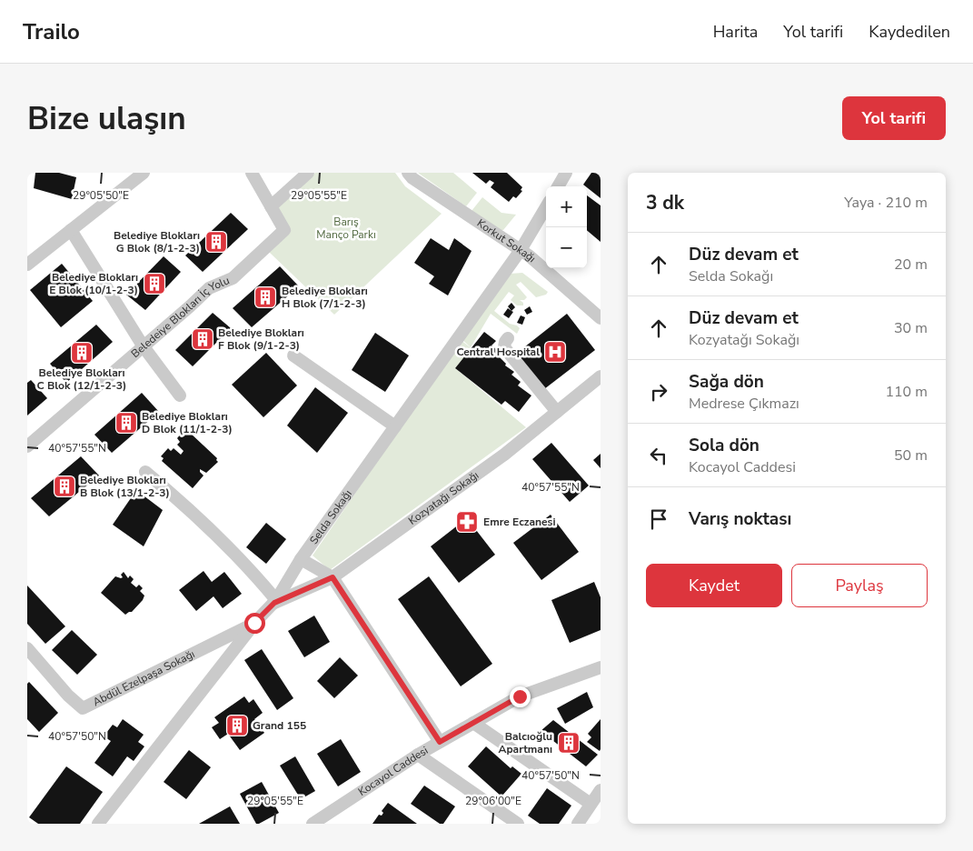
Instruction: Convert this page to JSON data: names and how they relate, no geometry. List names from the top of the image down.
{
  "streets": {
    "street": [
      "Korkut Sokağı",
      "Beledeiye Blokları İç Yolu",
      "Kozyatağı Sokağı",
      "Selda Sokağı",
      "Abdül Ezelpaşa Sokağı",
      "Kocayol Caddesi"
    ]
  },
  "crossings": [
    ["Korkut Sokağı", "Selda Sokağı"],
    ["Kozyatağı Sokağı", "Selda Sokağı"],
    ["Selda Sokağı", "Abdül Ezelpaşa Sokağı"]
  ],
  "parks": ["Barış Manço Parkı"],
  "places": {
    "building": [
      "Belediye Blokları G Blok (8/1-2-3)",
      "Belediye Blokları E Blok (10/1-2-3)",
      "Belediye Blokları H Blok (7/1-2-3)",
      "Belediye Blokları F Blok (9/1-2-3)",
      "Belediye Blokları C Blok (12/1-2-3)",
      "Belediye Blokları D Blok (11/1-2-3)",
      "Belediye Blokları B Blok (13/1-2-3)",
      "Grand 155",
      "Balcıoğlu Apartmanı"
    ],
    "hospital": ["Central Hospital"],
    "pharmacy": ["Emre Eczanesi"]
  },
  "page": {
    "header": "Trailo",
    "nav": ["Harita", "Yol tarifi", "Kaydedilen"],
    "buttons": [
      "Yol tarifi",
      ["Kaydet", "Paylaş"]
    ],
    "title": "Bize ulaşın",
    "heading": ["3 dk", "Yaya · 210 m"],
    "map_buttons": ["+", "−"],
    "list": [
      ["Düz devam et", "Selda Sokağı", "20 m"],
      ["Düz devam et", "Kozyatağı Sokağı", "30 m"],
      ["Sağa dön", "Medrese Çıkmazı", "110 m"],
      ["Sola dön", "Kocayol Caddesi", "50 m"],
      "Varış noktası"
    ]
  },
  "coordinates": [
    "29°05'50\"E",
    "29°05'55\"E",
    "40°57'55\"N",
    "40°57'50\"N",
    "29°06'00\"E"
  ]
}
